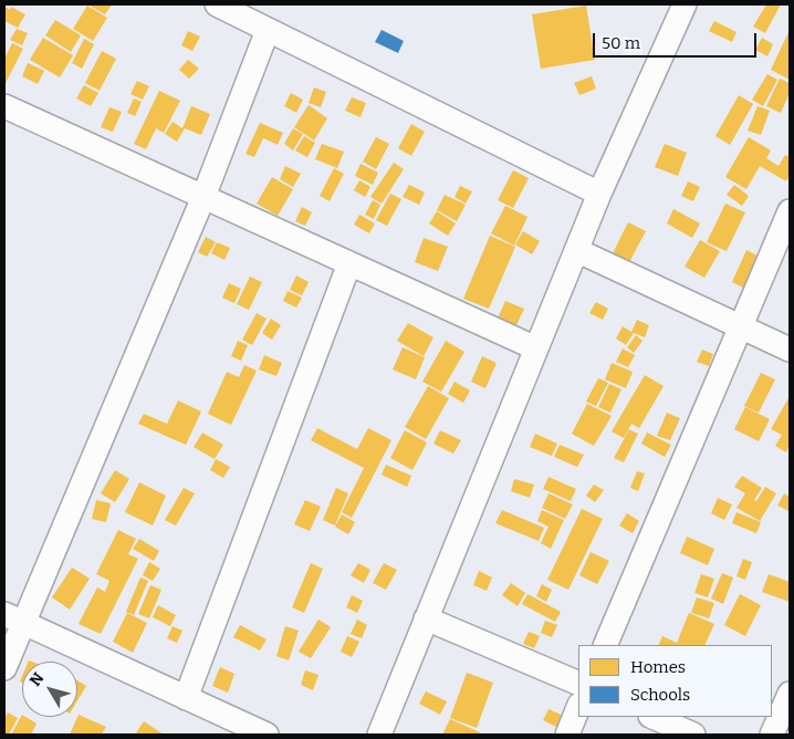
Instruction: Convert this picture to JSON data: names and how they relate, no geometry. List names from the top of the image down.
{
  "legend": ["Homes", "Schools"],
  "scale_bar": "50 m",
  "north": "top left"
}
